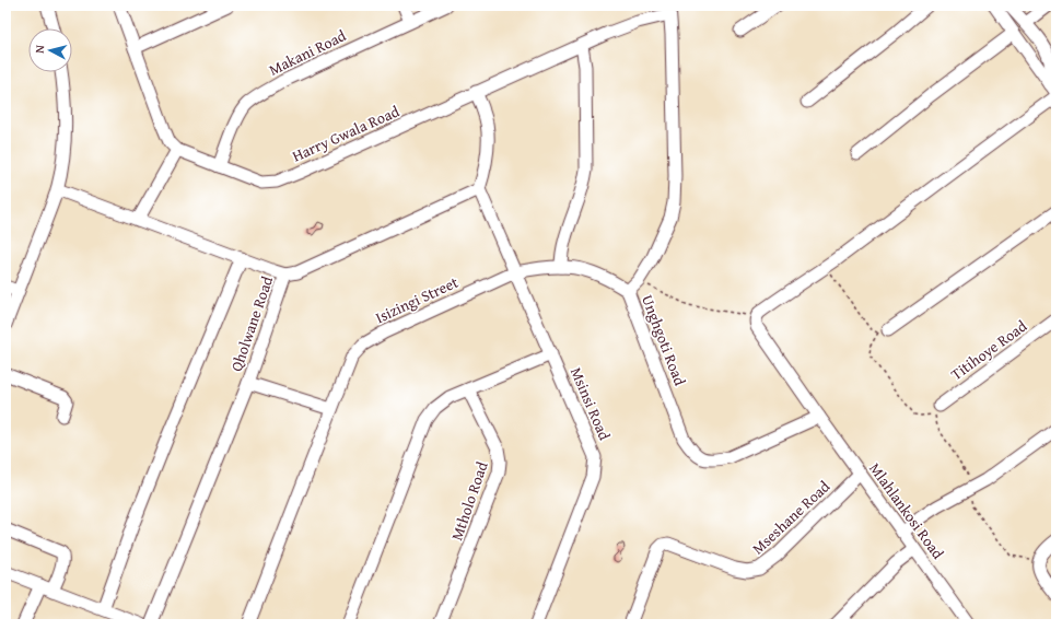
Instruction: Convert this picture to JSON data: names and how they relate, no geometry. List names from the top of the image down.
{
  "streets": {
    "street": [
      "Makani Road",
      "Harry Gwala Road",
      "Isizingi Street",
      "Qholwane Road",
      "Unghgoti Road",
      "Titihoye Road",
      "Msinsi Road",
      "Mtholo Road",
      "Mlahlankosi Road",
      "Mseshane Road"
    ]
  },
  "crossings": [
    ["Makani Road", "Harry Gwala Road"],
    ["Harry Gwala Road", "Unghgoti Road"],
    ["Isizingi Street", "Unghgoti Road"],
    ["Isizingi Street", "Msinsi Road"],
    ["Qholwane Road", "Msinsi Road"],
    ["Unghgoti Road", "Mlahlankosi Road"],
    ["Mlahlankosi Road", "Mseshane Road"]
  ],
  "north": "left"
}
